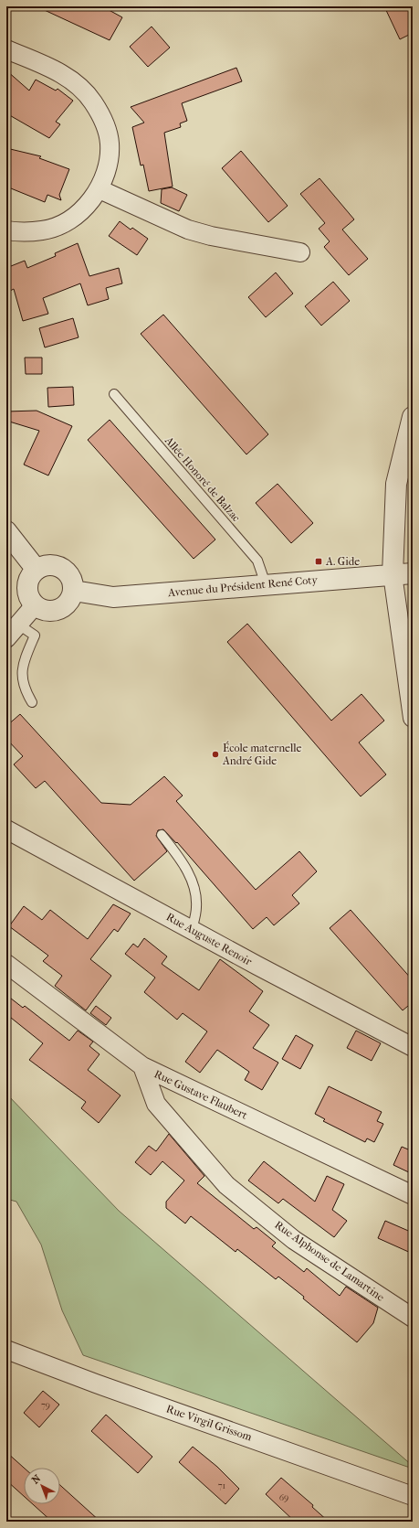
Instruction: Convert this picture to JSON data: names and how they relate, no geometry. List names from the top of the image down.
{
  "streets": {
    "street": [
      "Avenue du Président René Coty",
      "Rue Auguste Renoir",
      "Rue Gustave Flaubert",
      "Rue Alphonse de Lamartine",
      "Rue Virgil Grissom"
    ],
    "lane": ["Allée Honoré de Balzac"]
  },
  "crossings": [
    ["Allée Honoré de Balzac", "Avenue du Président René Coty"],
    ["Rue Gustave Flaubert", "Rue Alphonse de Lamartine"]
  ],
  "places": {
    "transit": ["A. Gide"],
    "other": ["École maternelle André Gide"]
  },
  "house_numbers": ["79", "71", "69"],
  "north": "top left"
}
